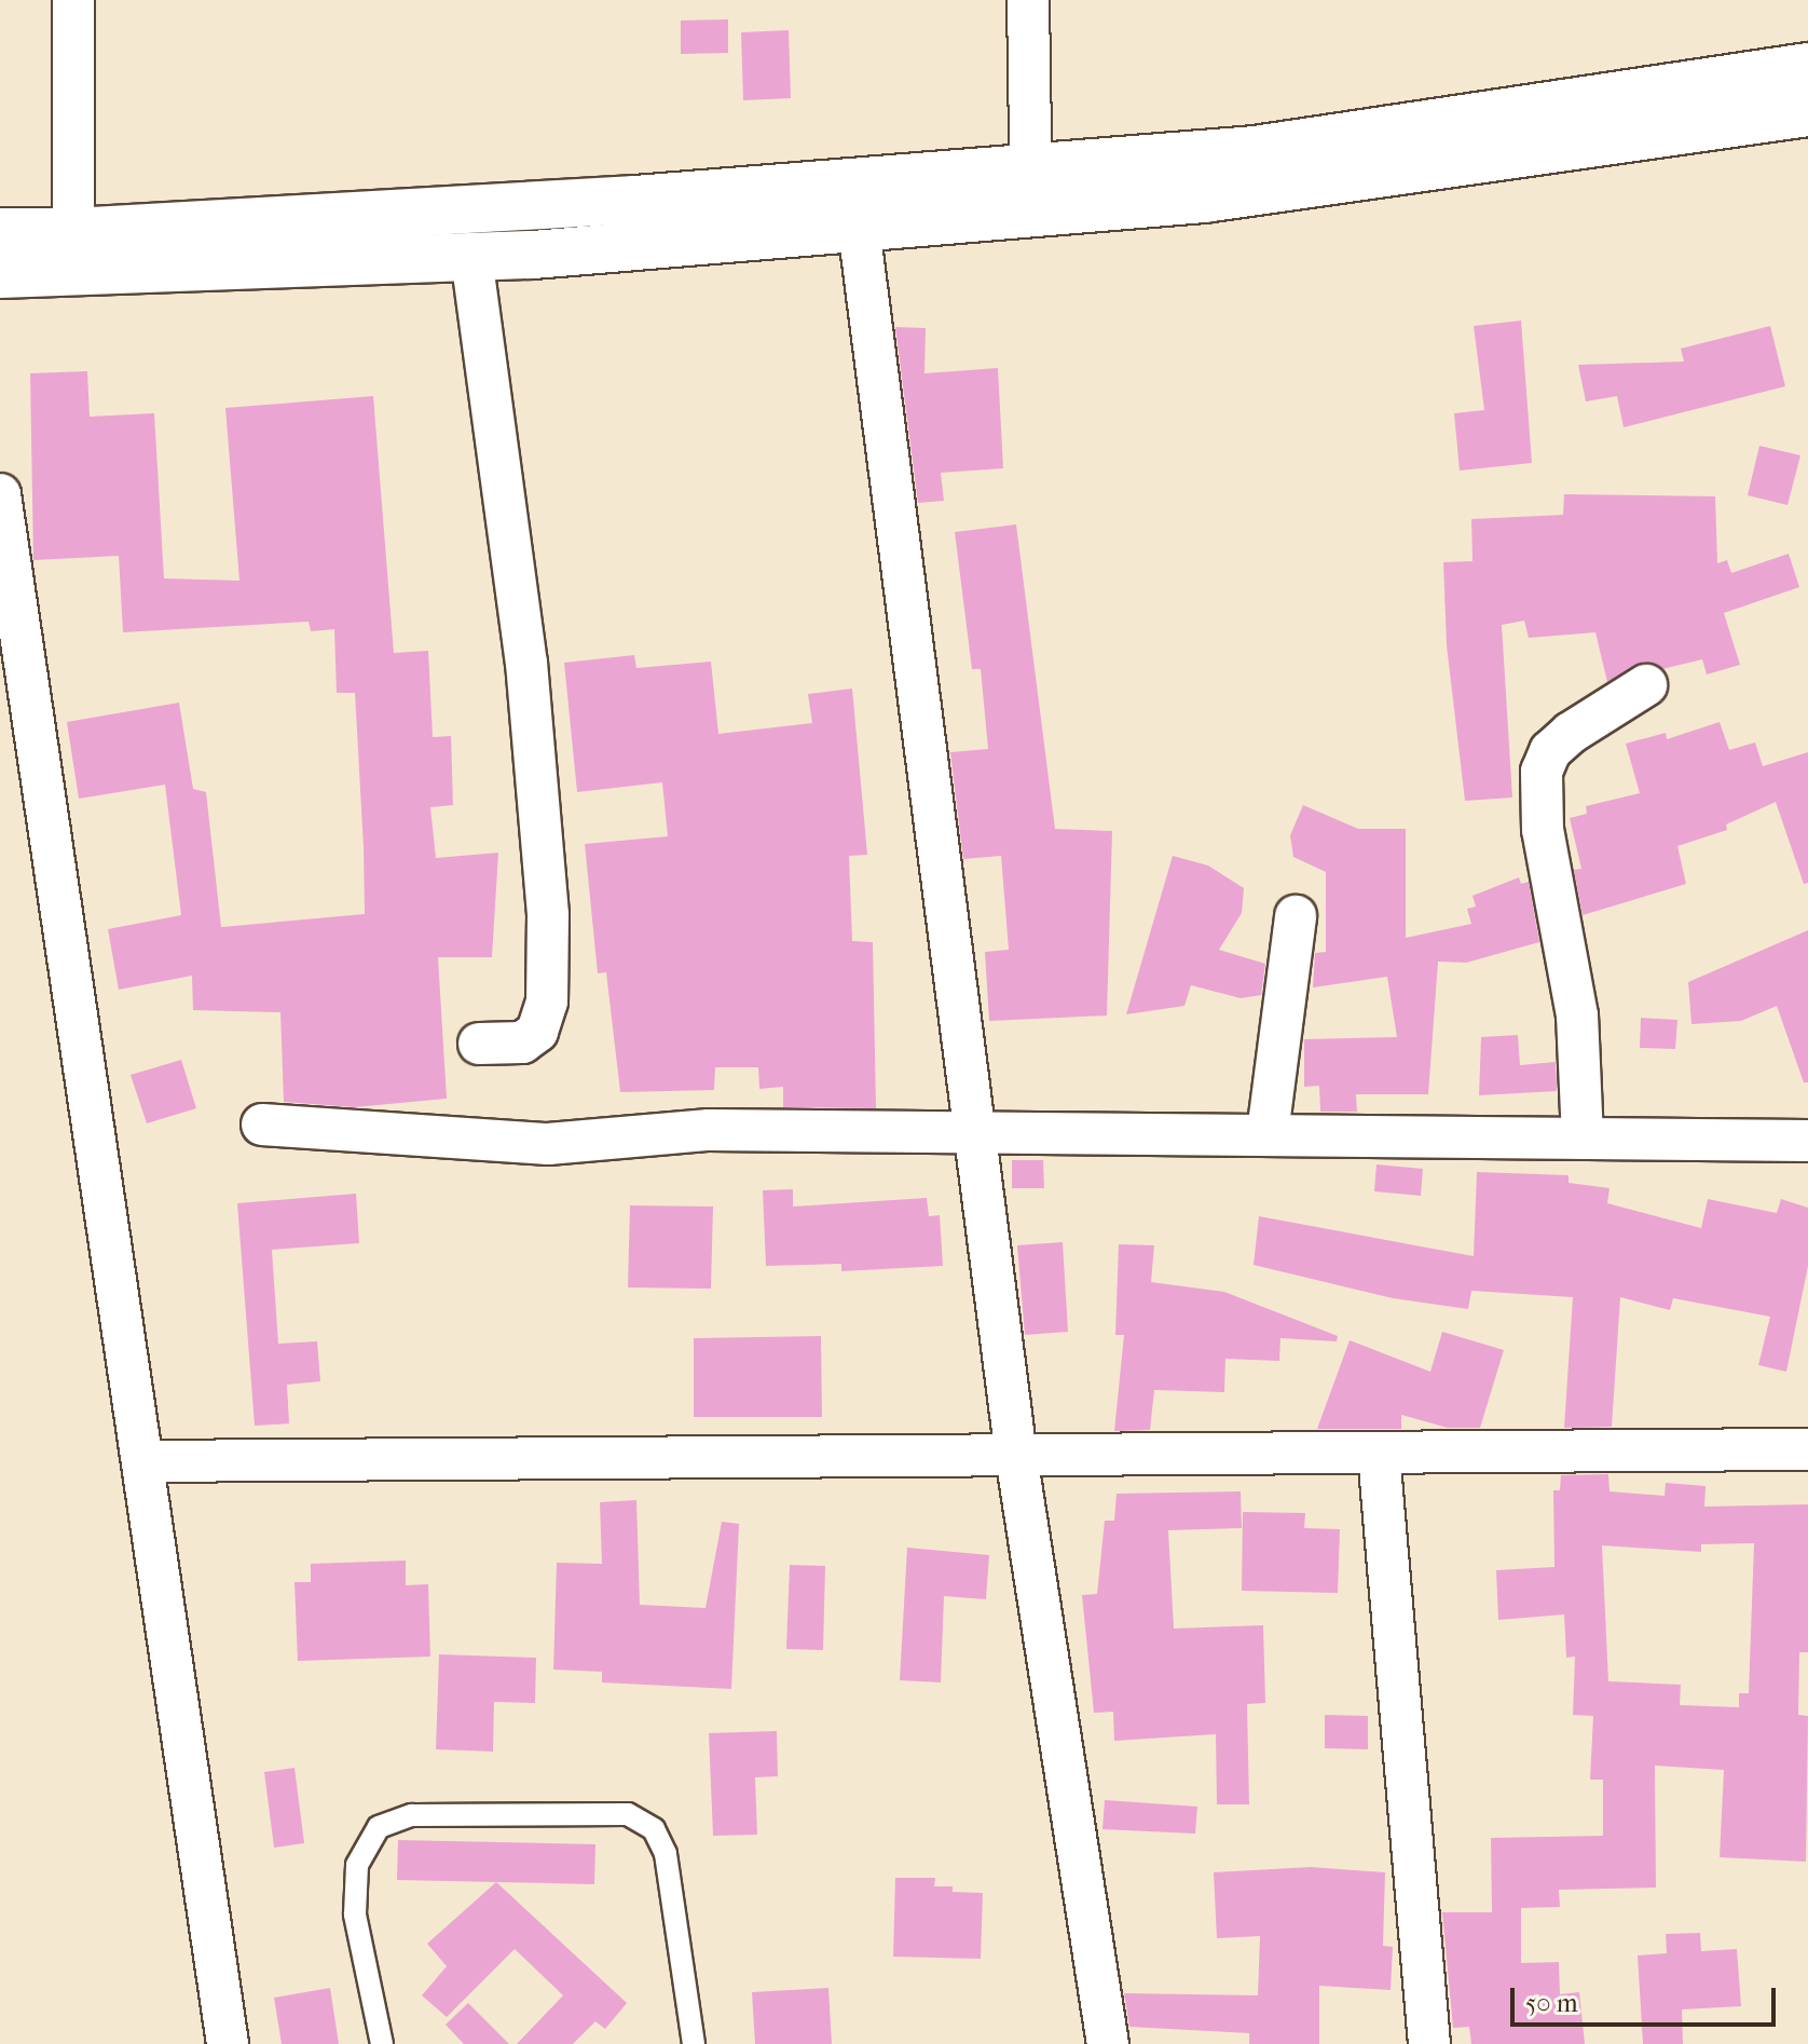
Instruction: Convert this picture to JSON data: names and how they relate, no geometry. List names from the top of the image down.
{
  "scale_bar": "50 m"
}
